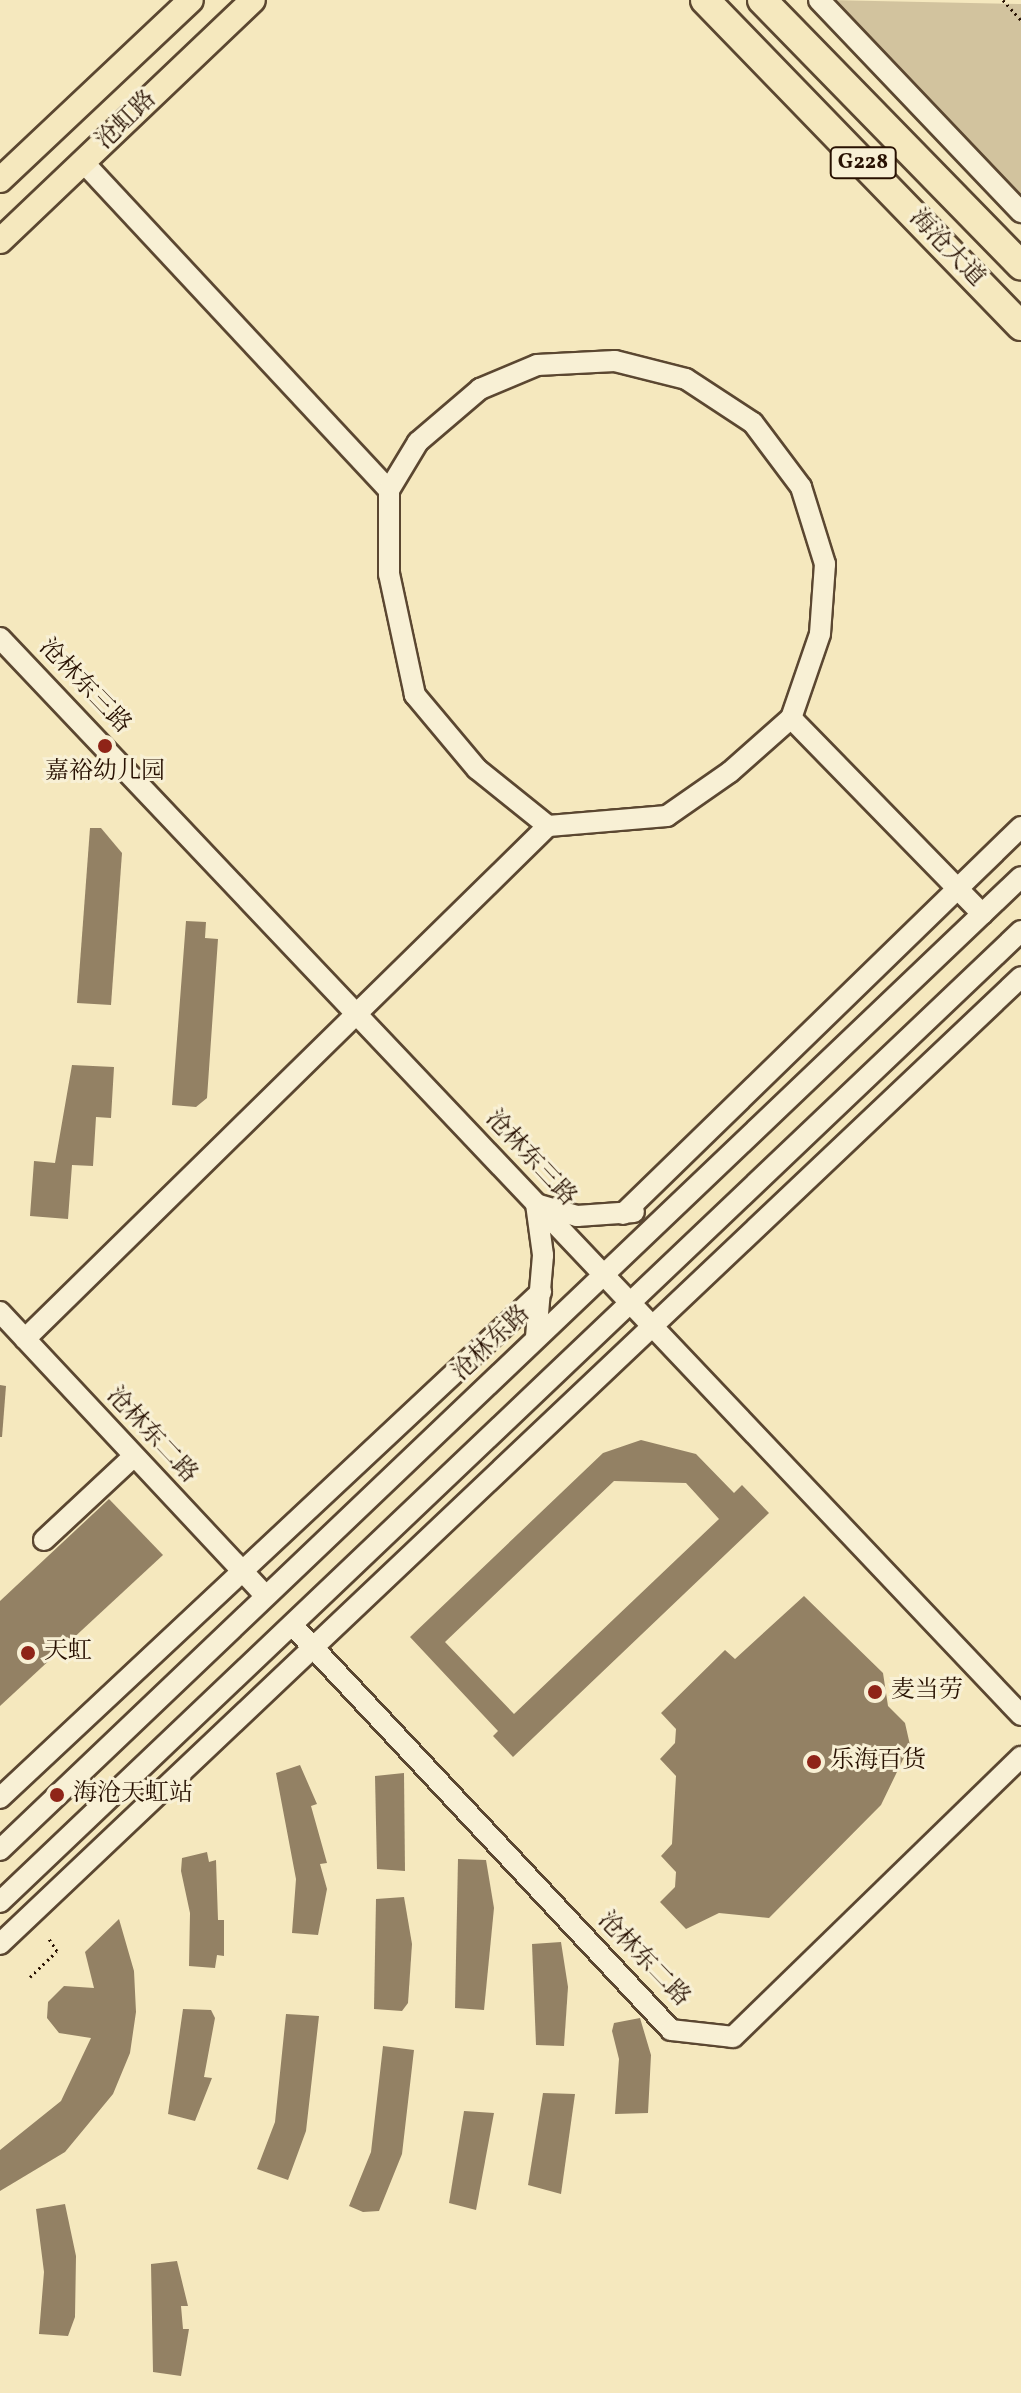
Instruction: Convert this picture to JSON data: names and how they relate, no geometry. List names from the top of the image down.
{
  "streets": {
    "highway": ["G228", "海沧大道"],
    "main road": ["沧虹路"],
    "street": ["沧林东三路", "沧林东路", "沧林东二路"]
  },
  "crossings": [
    ["沧林东三路", "沧林东路"],
    ["沧林东路", "沧林东二路"]
  ],
  "places": [
    "嘉裕幼儿园",
    "天虹",
    "麦当劳",
    "乐海百货",
    "海沧天虹站"
  ]
}
